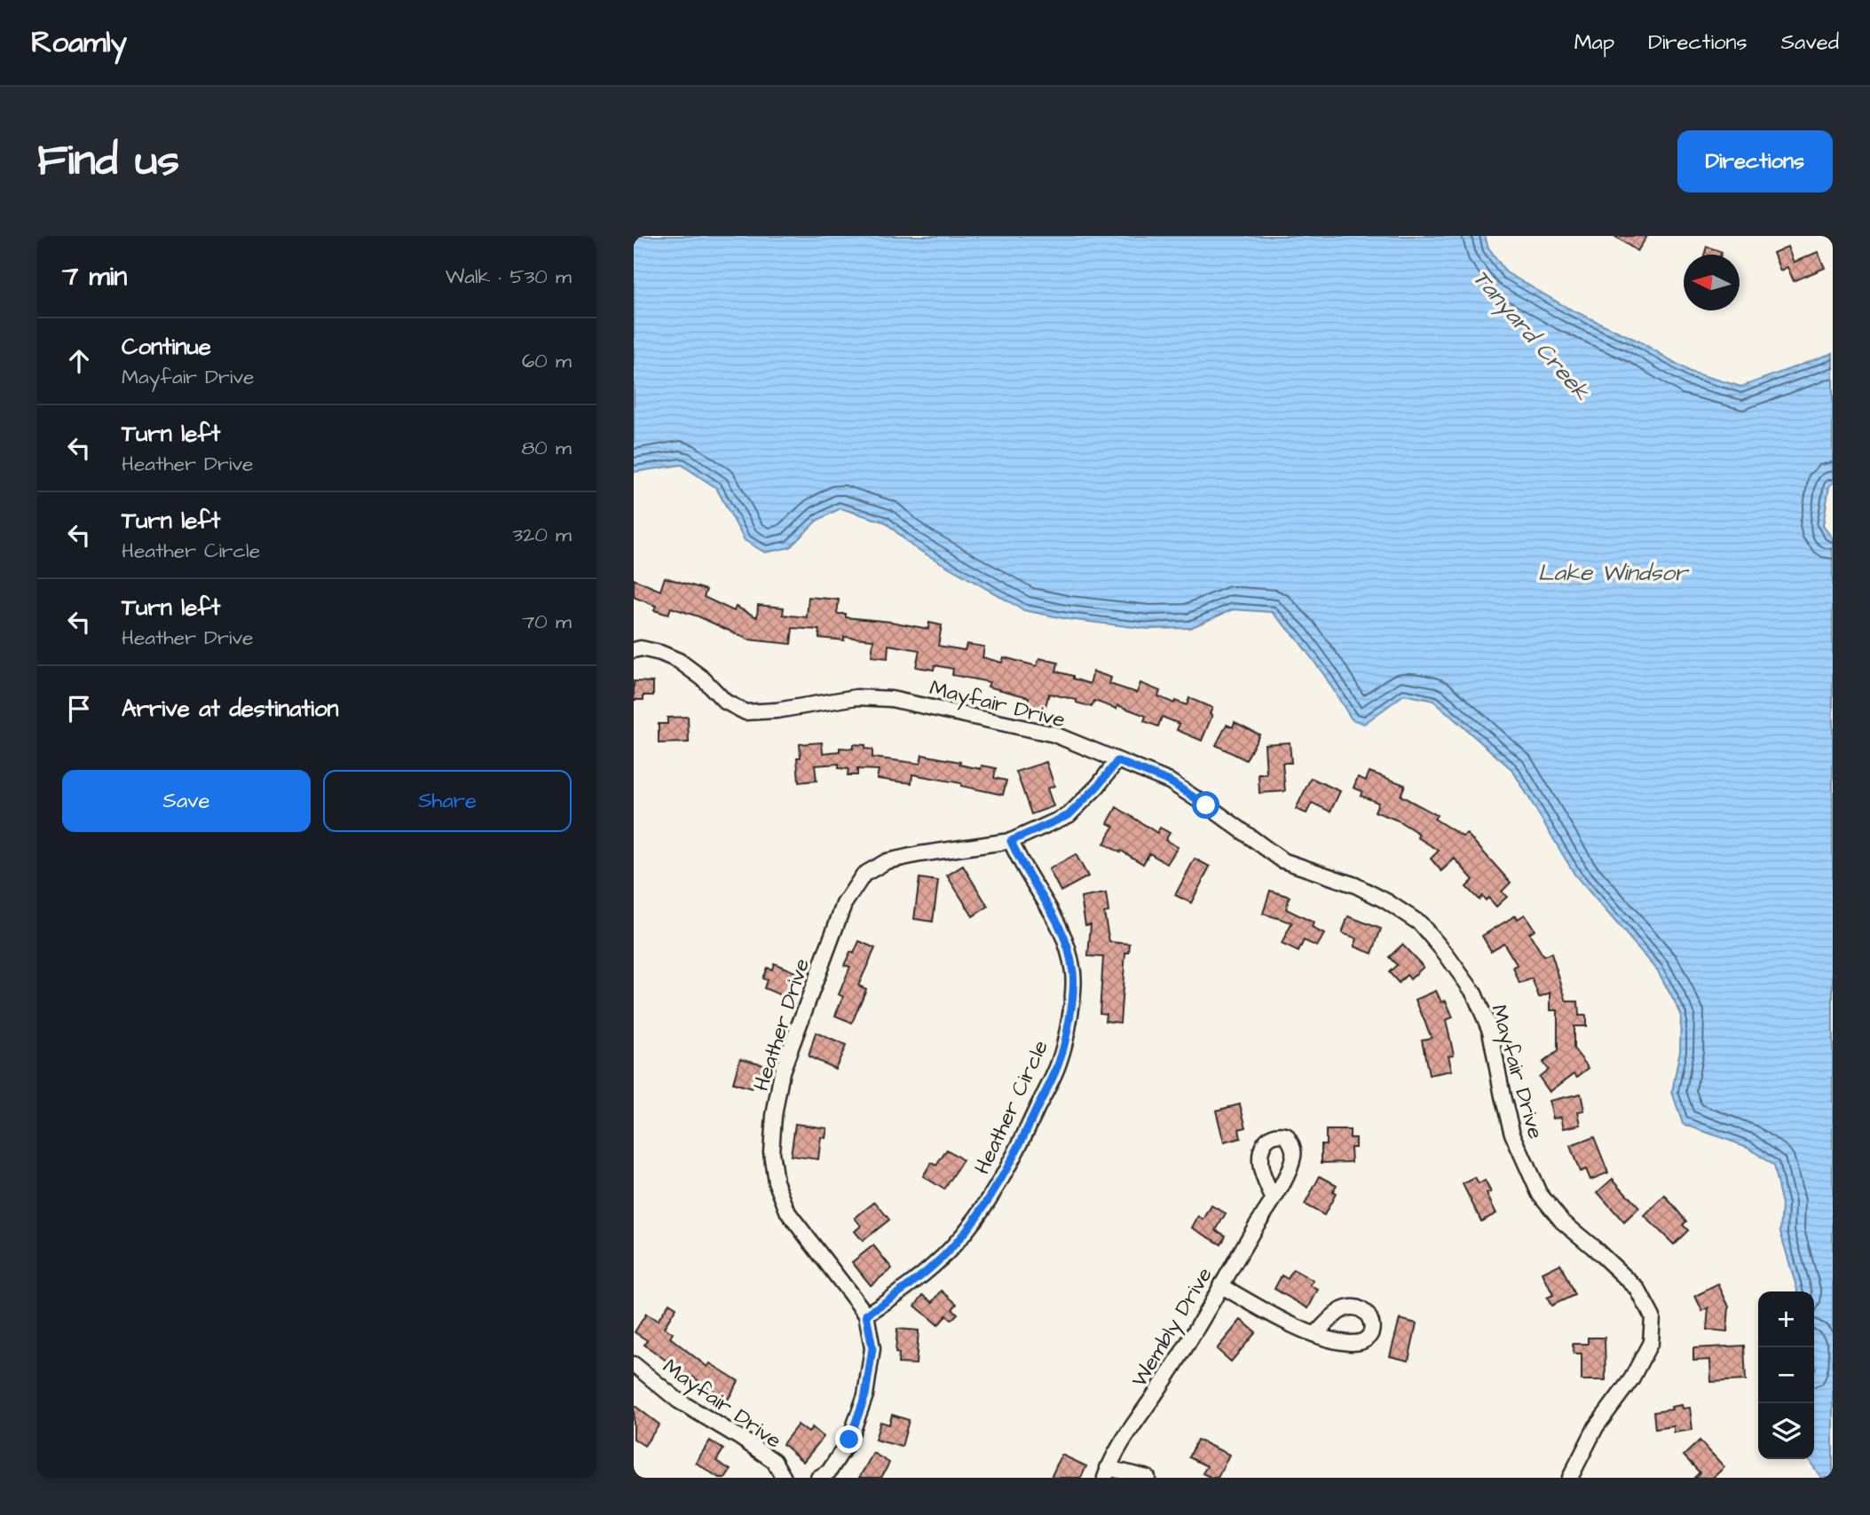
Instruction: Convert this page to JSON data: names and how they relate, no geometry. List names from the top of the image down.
{
  "streets": {
    "street": [
      "Mayfair Drive",
      "Heather Drive",
      "Heather Circle",
      "Wembly Drive"
    ]
  },
  "crossings": [
    ["Mayfair Drive", "Heather Drive"],
    ["Heather Drive", "Heather Circle"]
  ],
  "water": ["Tanyard Creek", "Lake Windsor"],
  "north": "left",
  "page": {
    "header": "Roamly",
    "nav": ["Map", "Directions", "Saved"],
    "buttons": [
      "Directions",
      ["Save", "Share"]
    ],
    "title": "Find us",
    "heading": ["7 min", "Walk · 530 m"],
    "list": [
      ["Continue", "Mayfair Drive", "60 m"],
      ["Turn left", "Heather Drive", "80 m"],
      ["Turn left", "Heather Circle", "320 m"],
      ["Turn left", "Heather Drive", "70 m"],
      "Arrive at destination"
    ],
    "map_buttons": ["+", "−"]
  }
}
